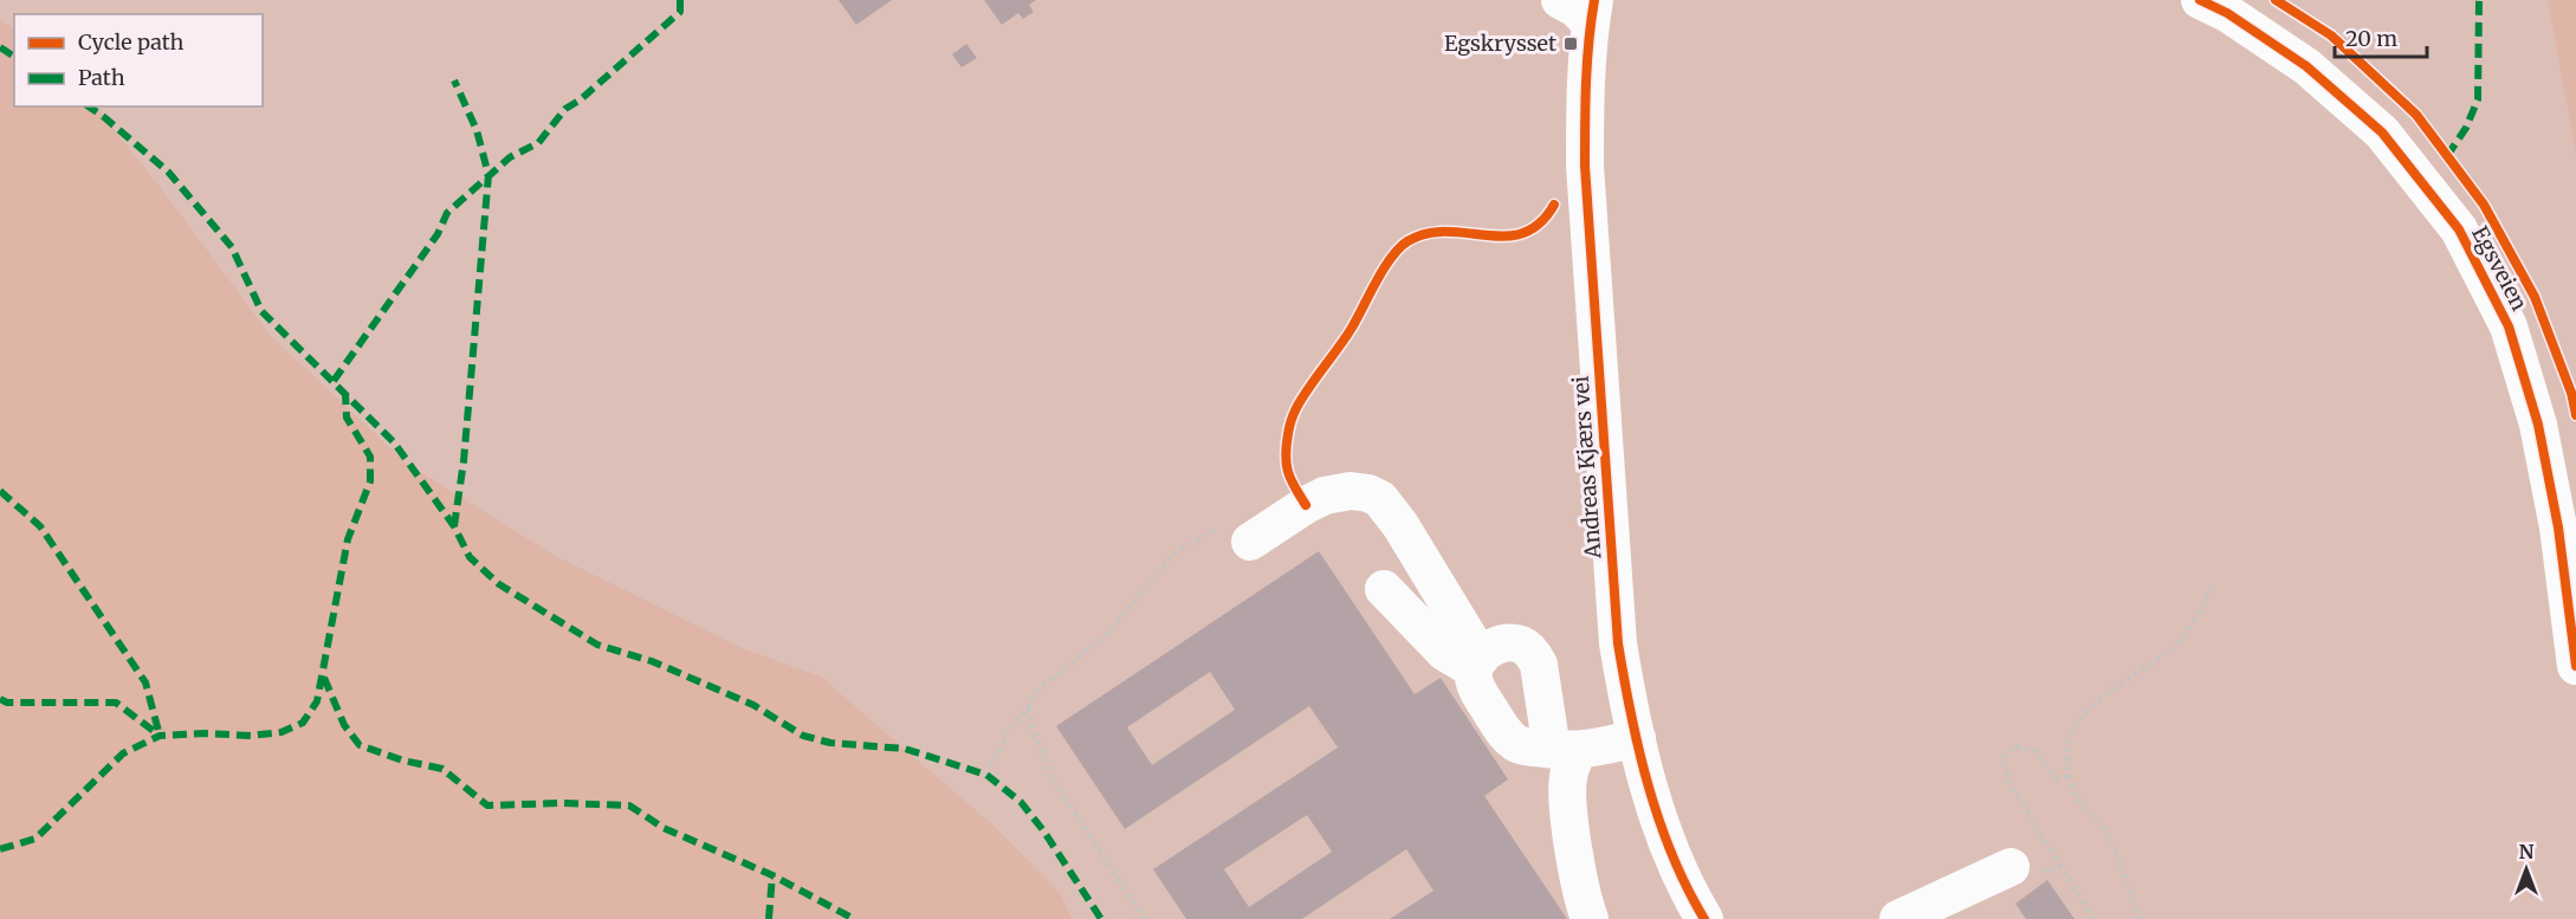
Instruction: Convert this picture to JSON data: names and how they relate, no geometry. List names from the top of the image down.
{
  "streets": {
    "street": ["Egsveien", "Andreas Kjærs vei"]
  },
  "places": {
    "transit": ["Egskrysset"]
  },
  "legend": ["Cycle path", "Path"],
  "scale_bar": "20 m",
  "north": "top"
}
